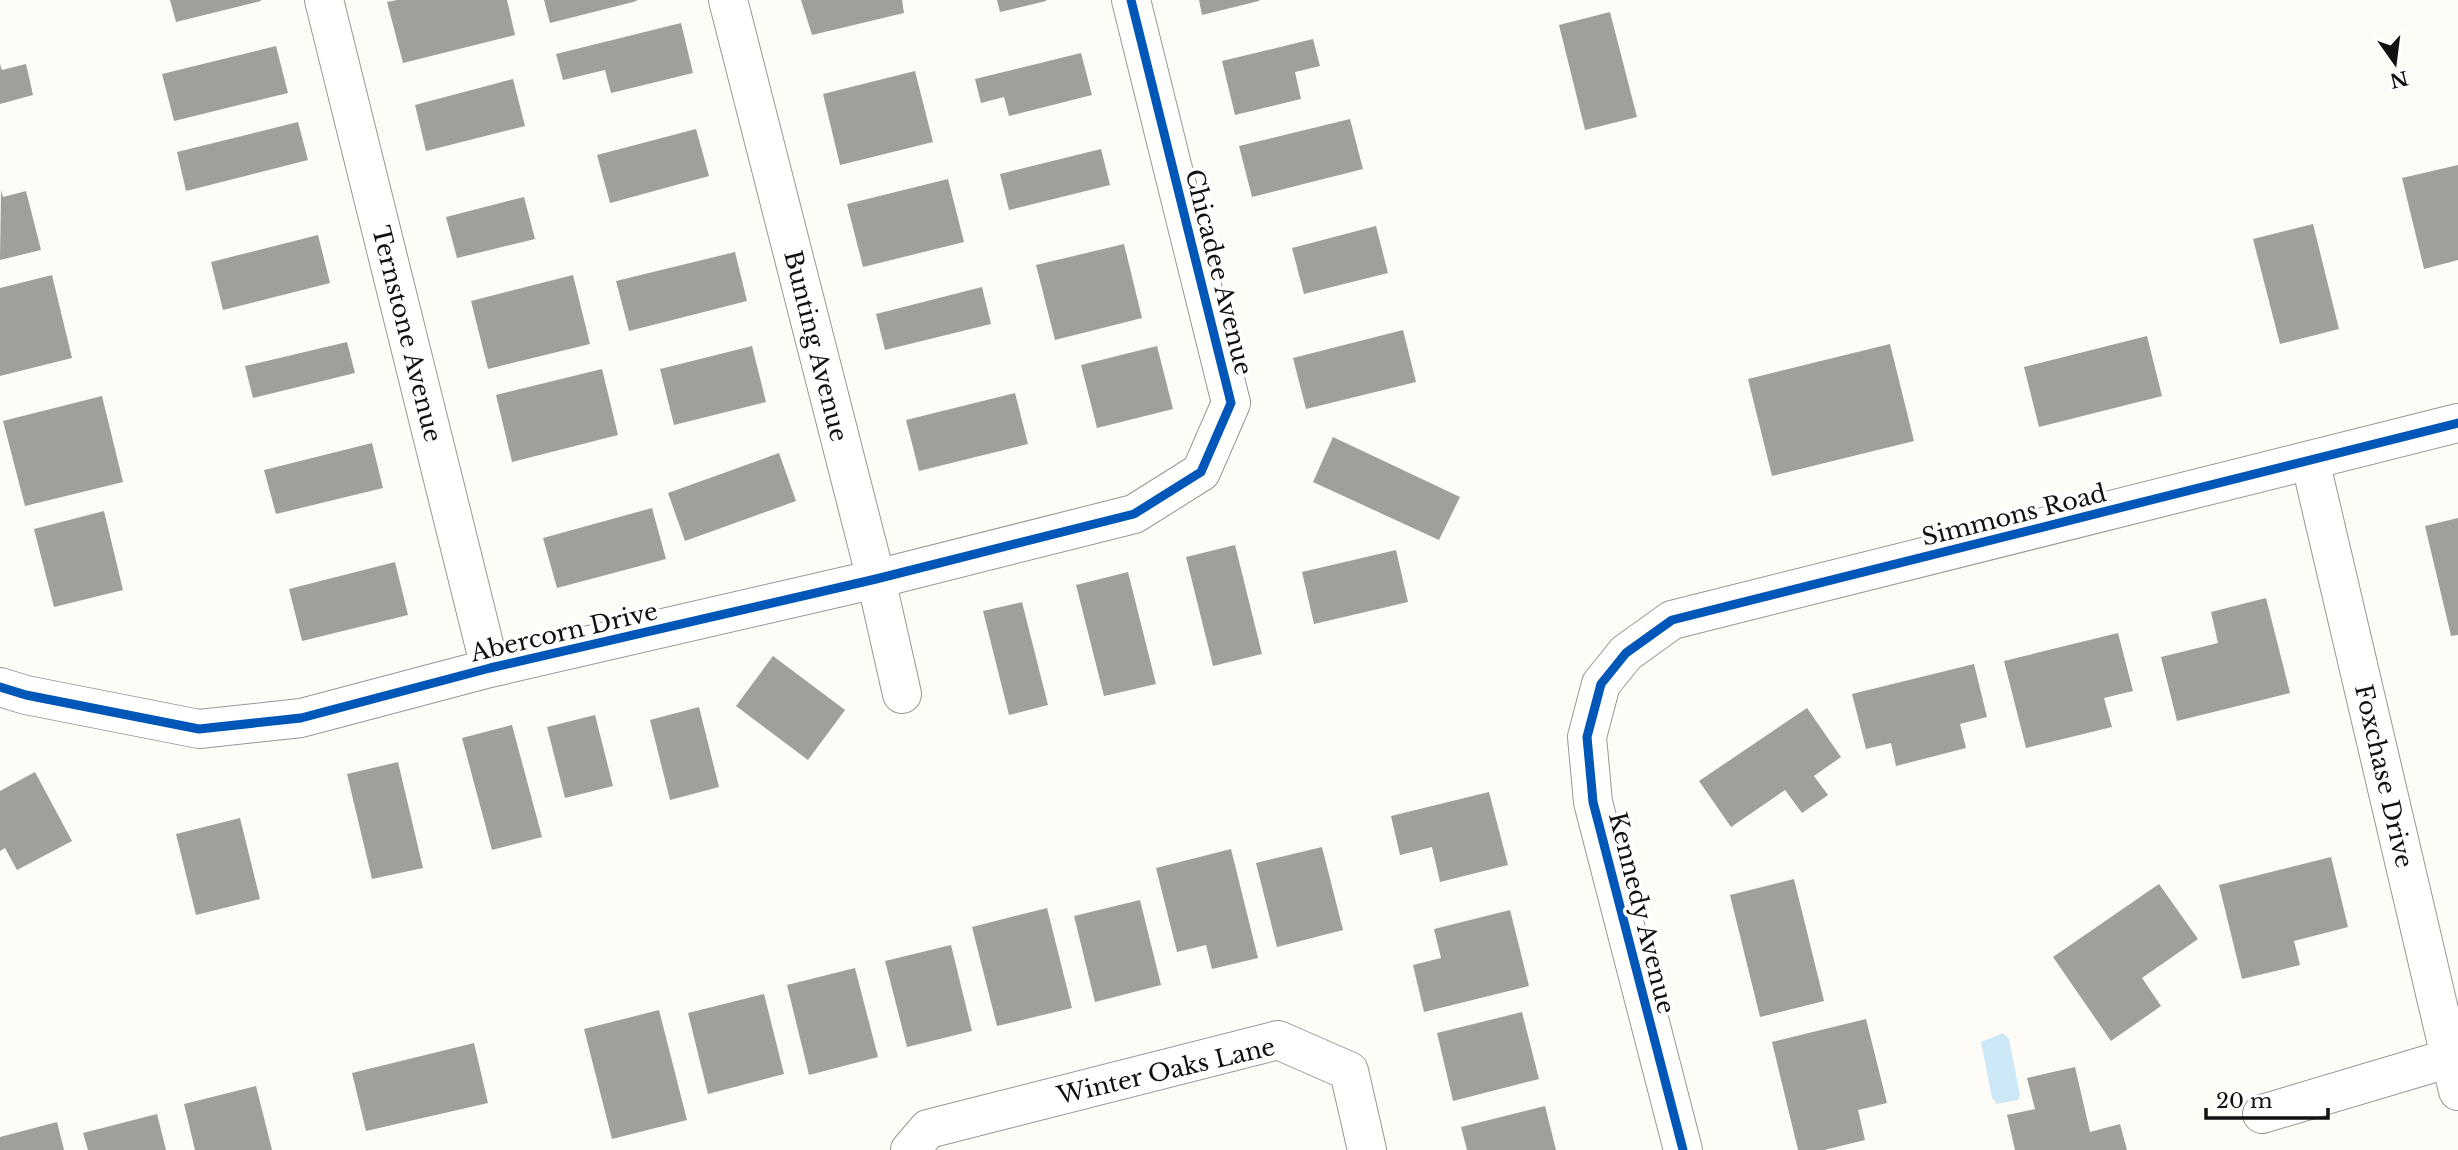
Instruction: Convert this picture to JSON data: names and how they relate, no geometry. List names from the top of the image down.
{
  "streets": {
    "street": [
      "Chicadee Avenue",
      "Ternstone Avenue",
      "Bunting Avenue",
      "Simmons Road",
      "Abercorn Drive",
      "Foxchase Drive",
      "Kennedy Avenue",
      "Winter Oaks Lane"
    ]
  },
  "crossings": [
    ["Chicadee Avenue", "Abercorn Drive"],
    ["Ternstone Avenue", "Abercorn Drive"],
    ["Bunting Avenue", "Abercorn Drive"],
    ["Simmons Road", "Foxchase Drive"],
    ["Simmons Road", "Kennedy Avenue"]
  ],
  "scale_bar": "20 m",
  "north": "bottom"
}
